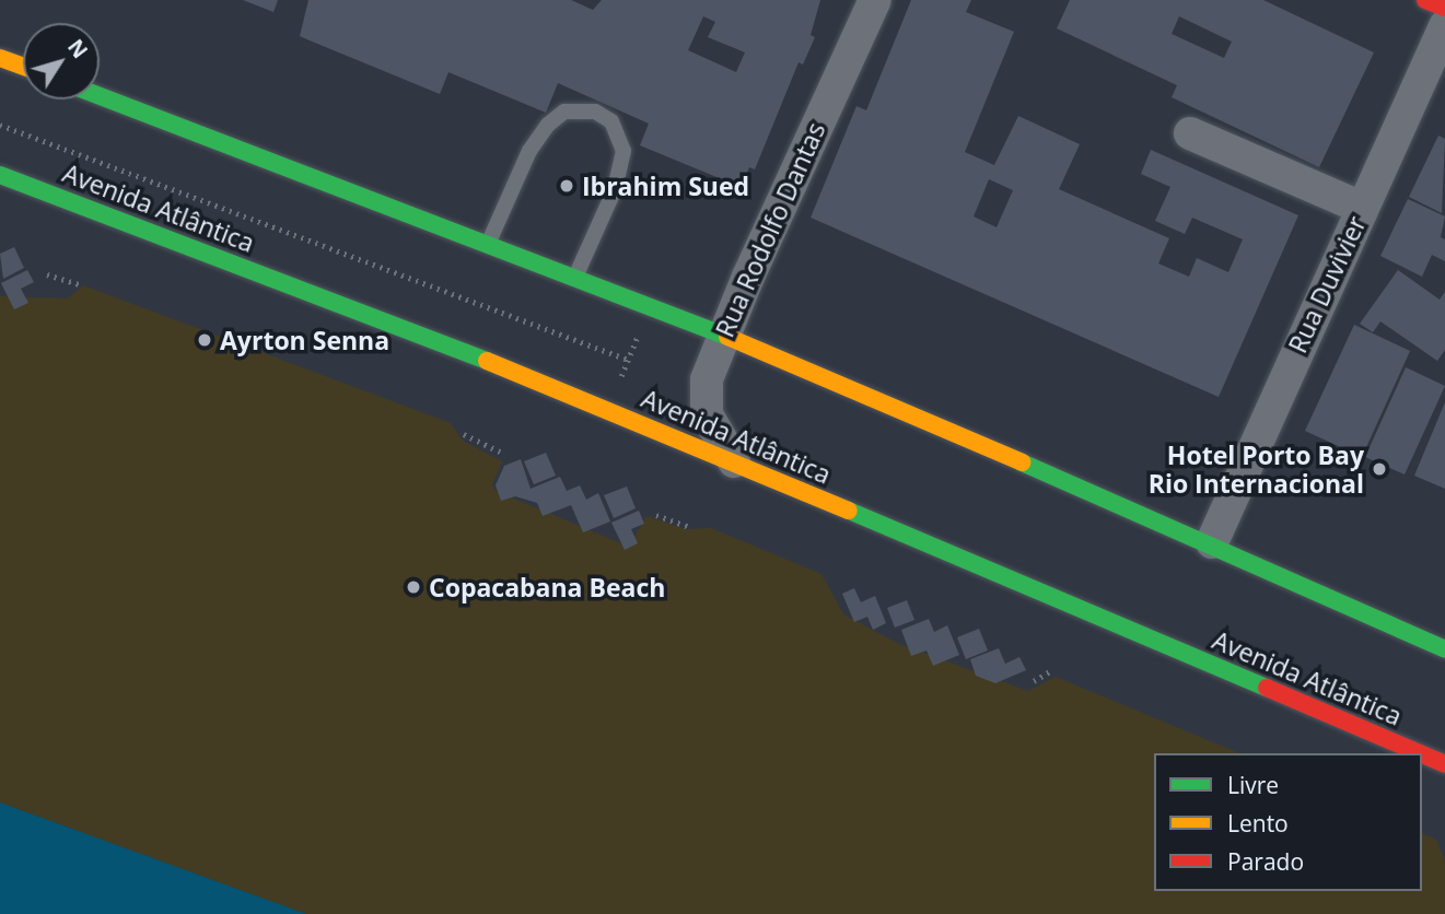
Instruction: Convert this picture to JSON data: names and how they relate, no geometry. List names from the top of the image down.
{
  "streets": {
    "main road": ["Avenida Atlântica"],
    "street": ["Rua Rodolfo Dantas", "Rua Duvivier"]
  },
  "crossings": [
    ["Avenida Atlântica", "Rua Rodolfo Dantas"]
  ],
  "places": [
    "Ibrahim Sued",
    "Ayrton Senna",
    "Hotel Porto Bay Rio Internacional",
    "Copacabana Beach"
  ],
  "legend": ["Livre", "Lento", "Parado"],
  "north": "top right"
}
